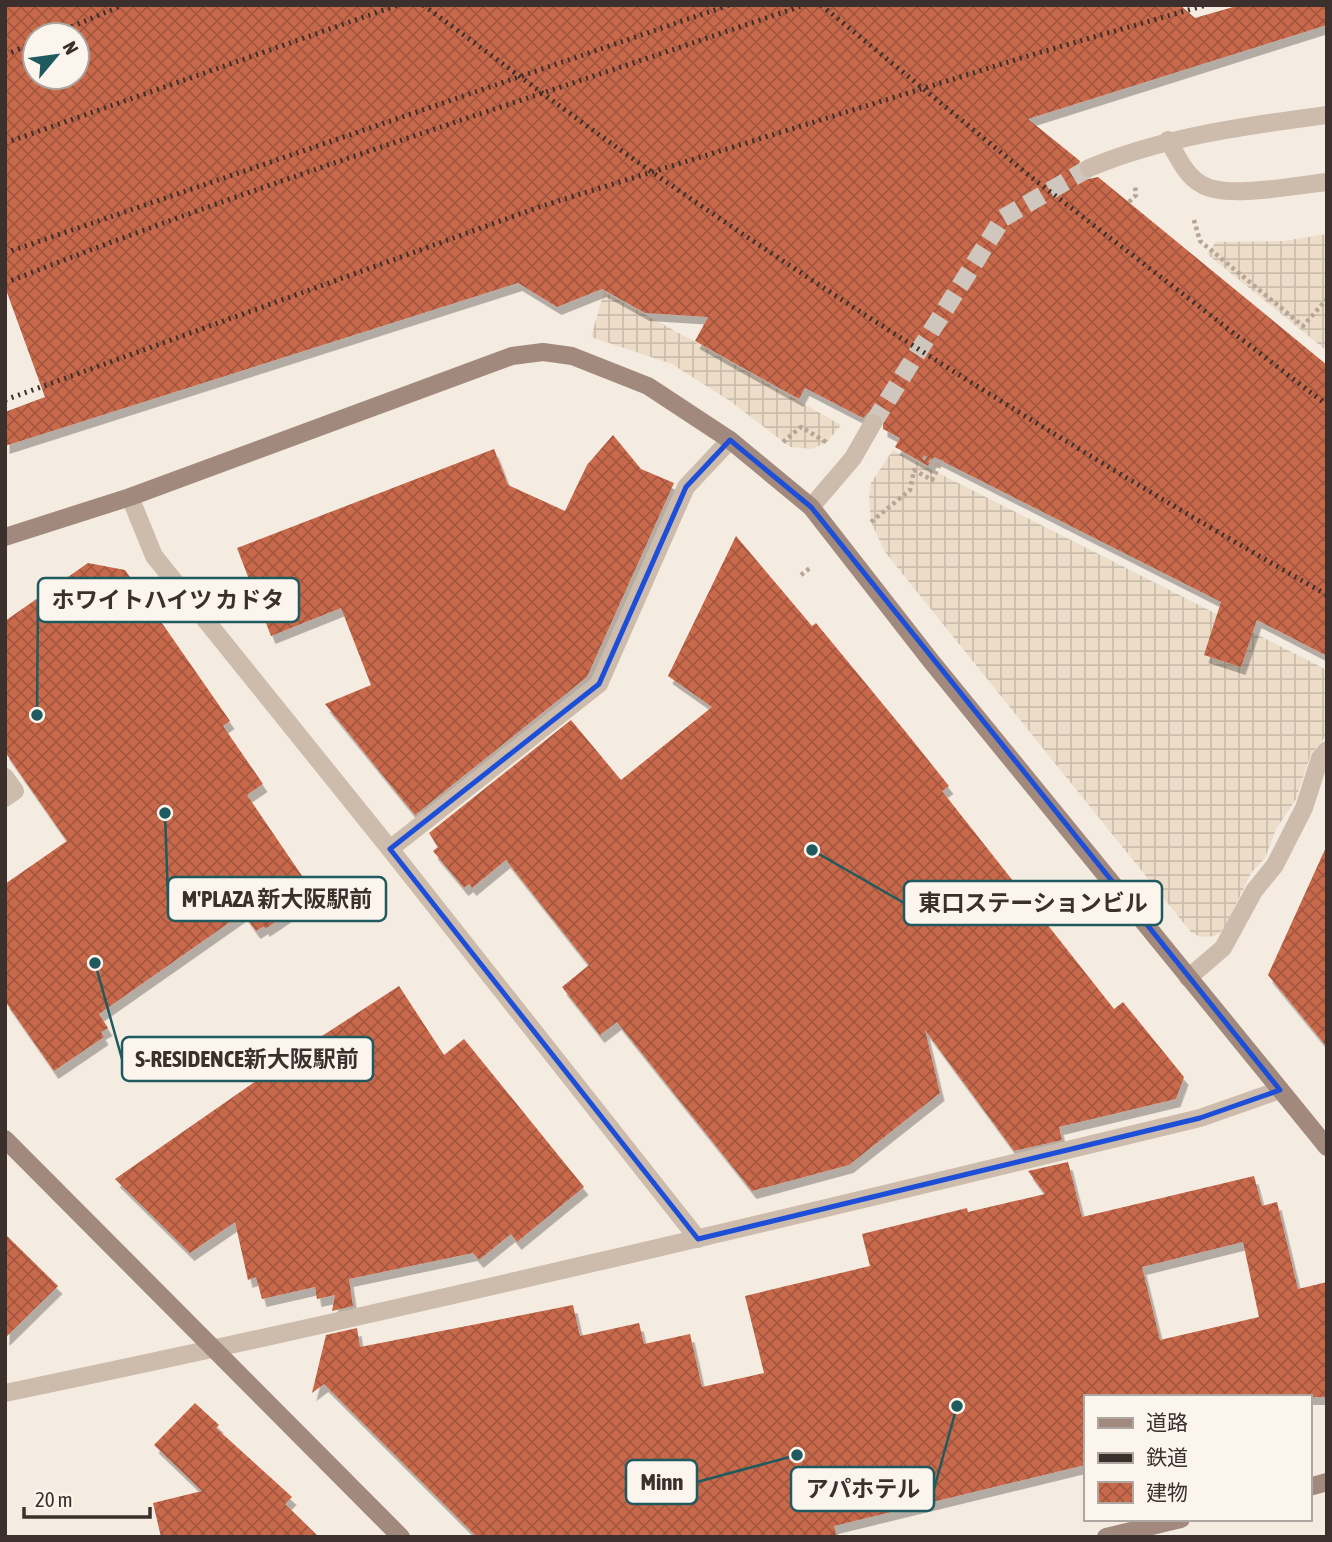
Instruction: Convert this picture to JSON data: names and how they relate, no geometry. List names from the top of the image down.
{
  "places": [
    "ホワイトハイツ カドタ",
    "M'PLAZA 新大阪駅前",
    "東口ステーションビル",
    "S-RESIDENCE新大阪駅前",
    "アパホテル",
    "Minn"
  ],
  "legend": ["道路", "鉄道", "建物"],
  "scale_bar": "20 m",
  "north": "top right"
}
